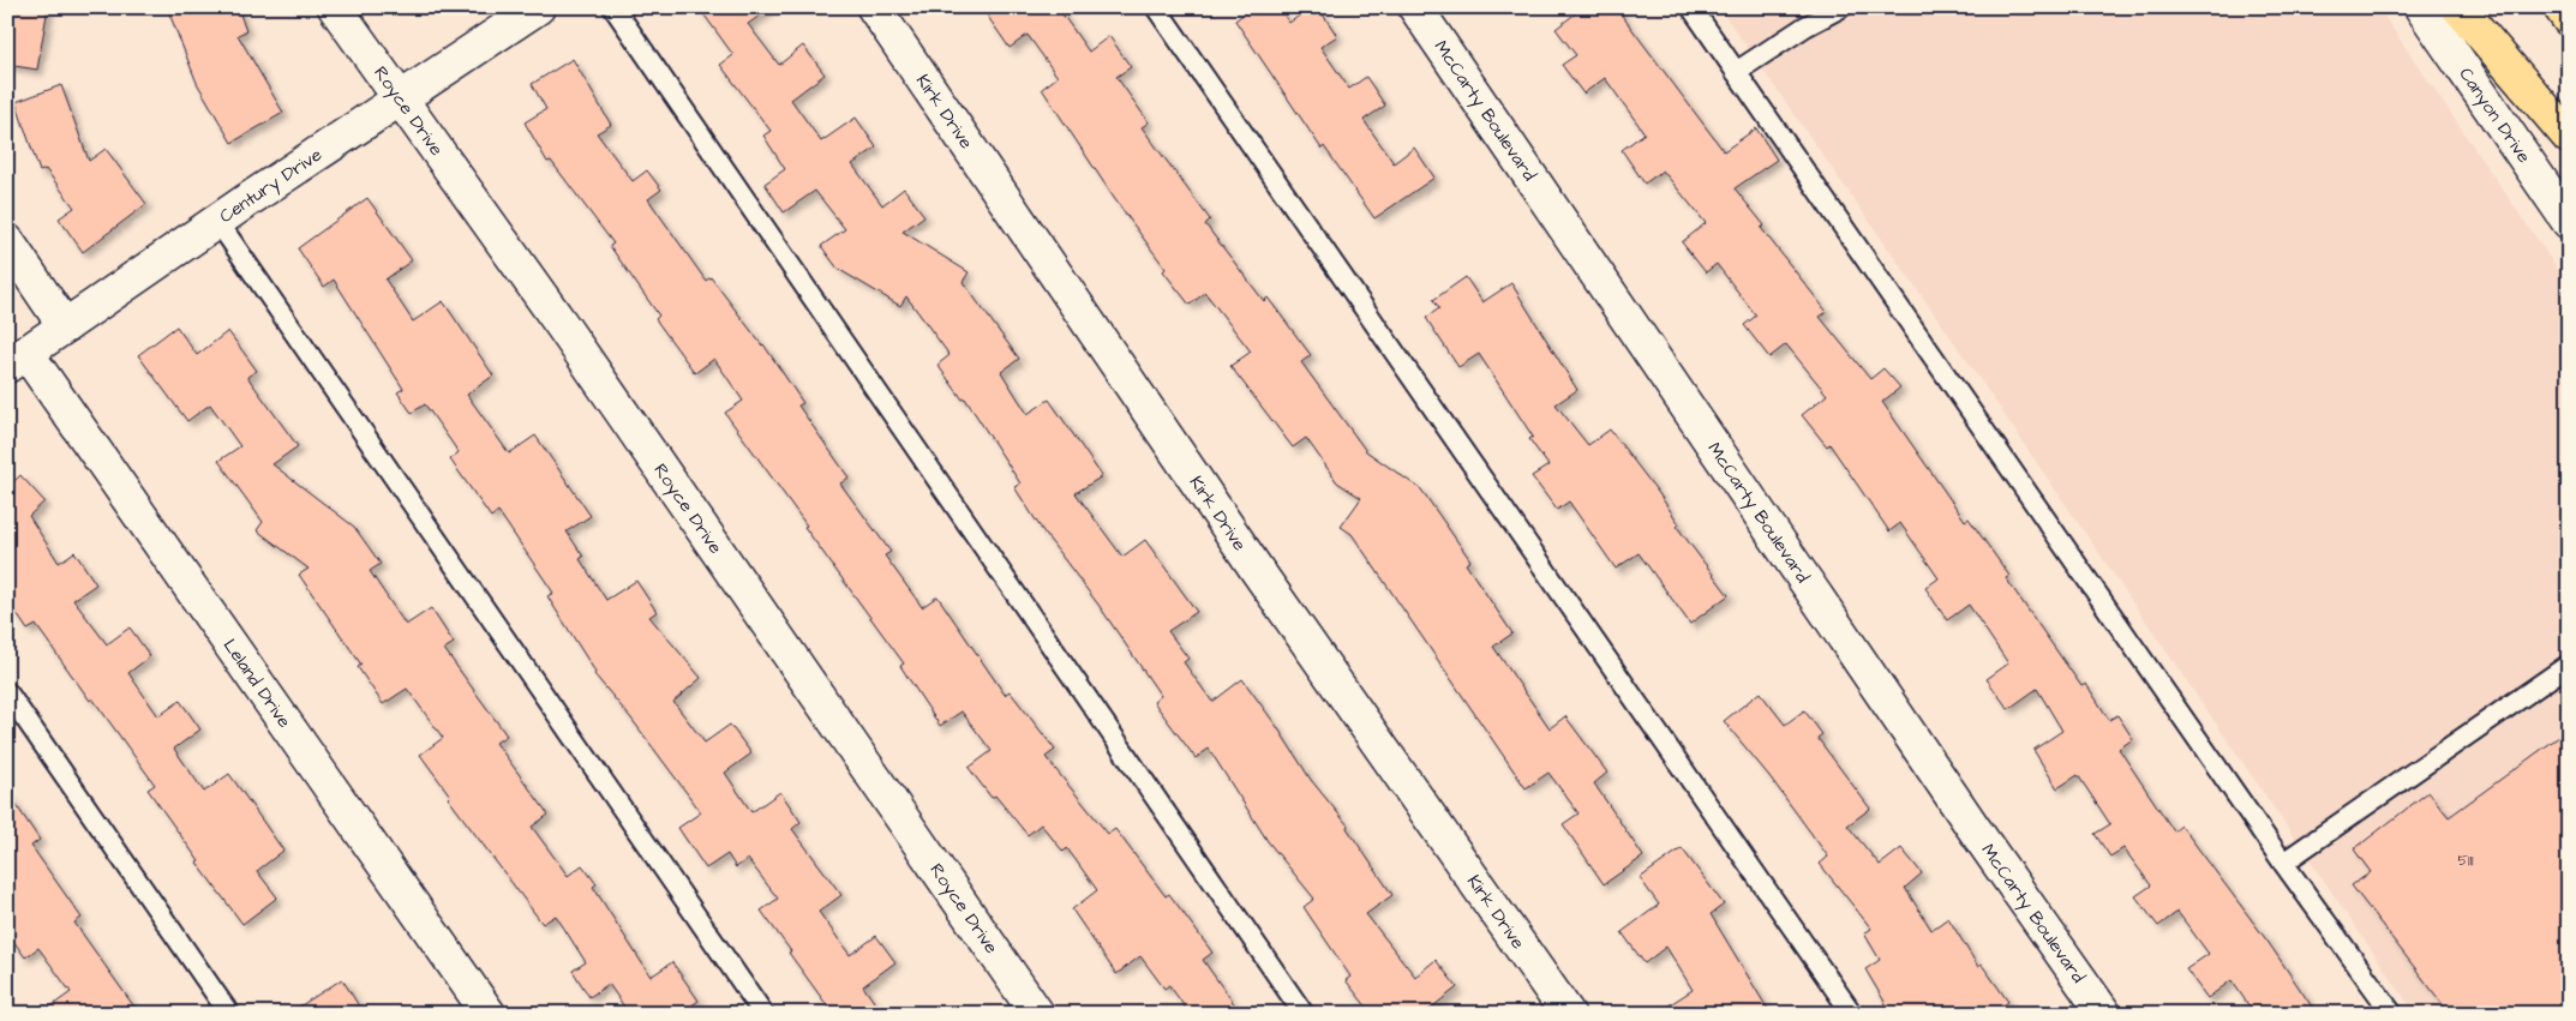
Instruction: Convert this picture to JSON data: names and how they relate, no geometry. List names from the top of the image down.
{
  "streets": {
    "street": [
      "McCarty Boulevard",
      "Royce Drive",
      "Kirk Drive",
      "Canyon Drive",
      "Century Drive",
      "Leland Drive"
    ]
  },
  "crossings": [
    ["Royce Drive", "Century Drive"],
    ["Century Drive", "Leland Drive"]
  ],
  "house_numbers": ["5111"]
}
